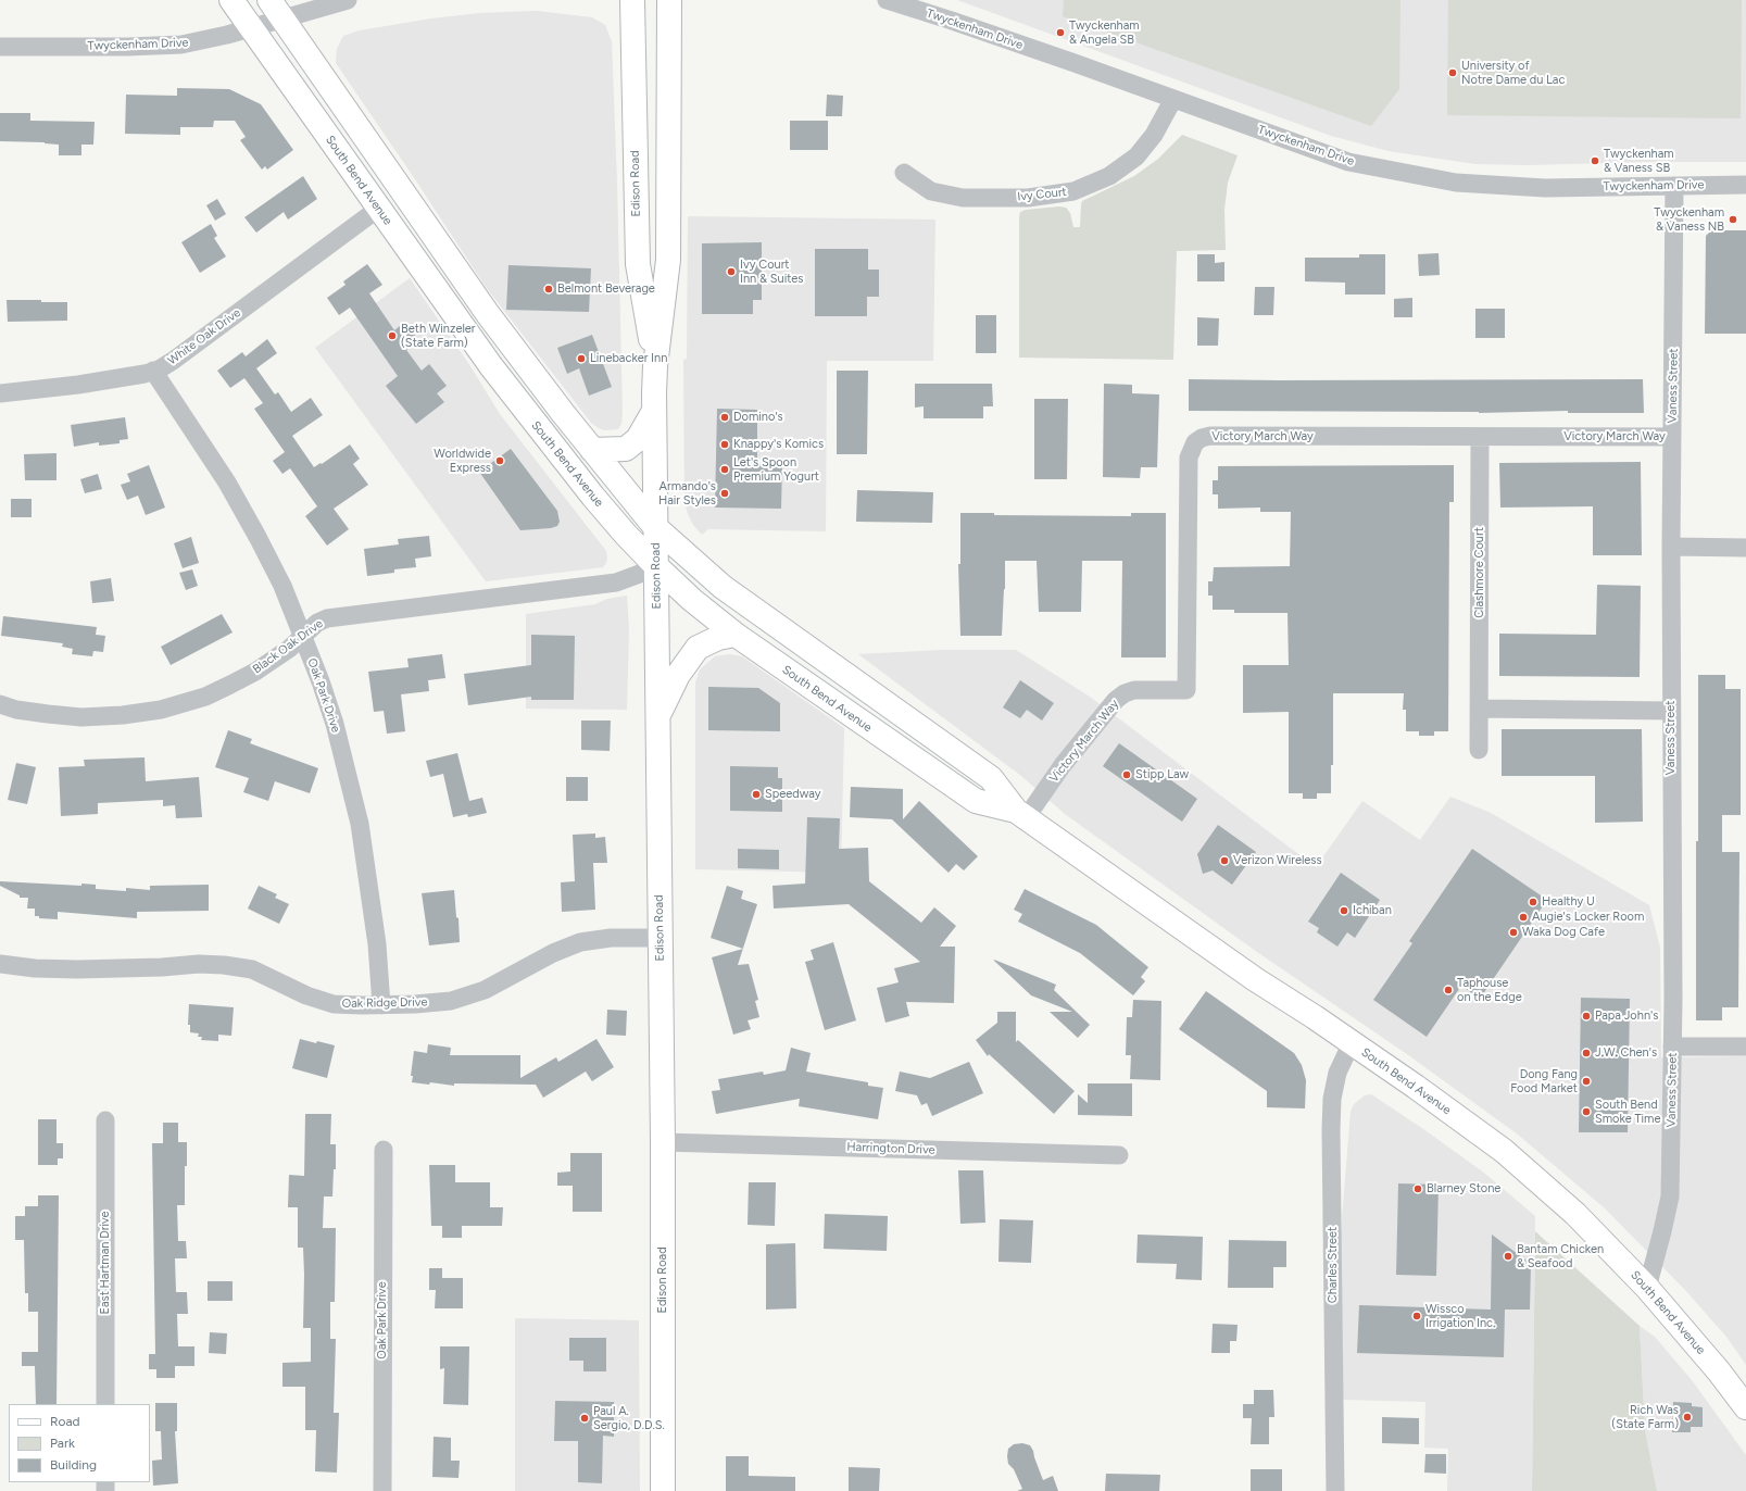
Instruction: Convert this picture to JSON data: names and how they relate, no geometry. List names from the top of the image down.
{
  "streets": {
    "main road": ["South Bend Avenue", "Edison Road"],
    "street": [
      "Twyckenham Drive",
      "Ivy Court",
      "White Oak Drive",
      "Vaness Street",
      "Victory March Way",
      "Clashmore Court",
      "Black Oak Drive",
      "Oak Park Drive",
      "Oak Ridge Drive",
      "Harrington Drive",
      "East Hartman Drive",
      "Charles Street"
    ]
  },
  "crossings": [
    ["Twyckenham Drive", "South Bend Avenue"],
    ["Twyckenham Drive", "Ivy Court"],
    ["Twyckenham Drive", "Vaness Street"],
    ["South Bend Avenue", "Edison Road"],
    ["South Bend Avenue", "White Oak Drive"],
    ["South Bend Avenue", "Vaness Street"],
    ["South Bend Avenue", "Victory March Way"],
    ["South Bend Avenue", "Black Oak Drive"],
    ["South Bend Avenue", "Charles Street"],
    ["Edison Road", "Black Oak Drive"],
    ["Edison Road", "Oak Ridge Drive"],
    ["Edison Road", "Harrington Drive"],
    ["White Oak Drive", "Oak Park Drive"],
    ["Vaness Street", "Victory March Way"],
    ["Victory March Way", "Clashmore Court"],
    ["Black Oak Drive", "Oak Park Drive"],
    ["Oak Park Drive", "Oak Ridge Drive"]
  ],
  "places": [
    "Twyckenham & Angela SB",
    "University of Notre Dame du Lac",
    "Twyckenham & Vaness SB",
    "Twyckenham & Vaness NB",
    "Ivy Court Inn & Suites",
    "Belmont Beverage",
    "Beth Winzeler (State Farm)",
    "Linebacker Inn",
    "Domino's",
    "Knappy's Komics",
    "Worldwide Express",
    "Let's Spoon Premium Yogurt",
    "Armando's Hair Styles",
    "Stipp Law",
    "Speedway",
    "Verizon Wireless",
    "Healthy U",
    "Ichiban",
    "Augie's Locker Room",
    "Waka Dog Cafe",
    "Taphouse on the Edge",
    "Papa John's",
    "J.W. Chen's",
    "Dong Fang Food Market",
    "South Bend Smoke Time",
    "Blarney Stone",
    "Bantam Chicken & Seafood",
    "Wissco Irrigation Inc.",
    "Rich Was (State Farm)",
    "Paul A. Sergio, D.D.S."
  ],
  "legend": ["Road", "Park", "Building"]
}
